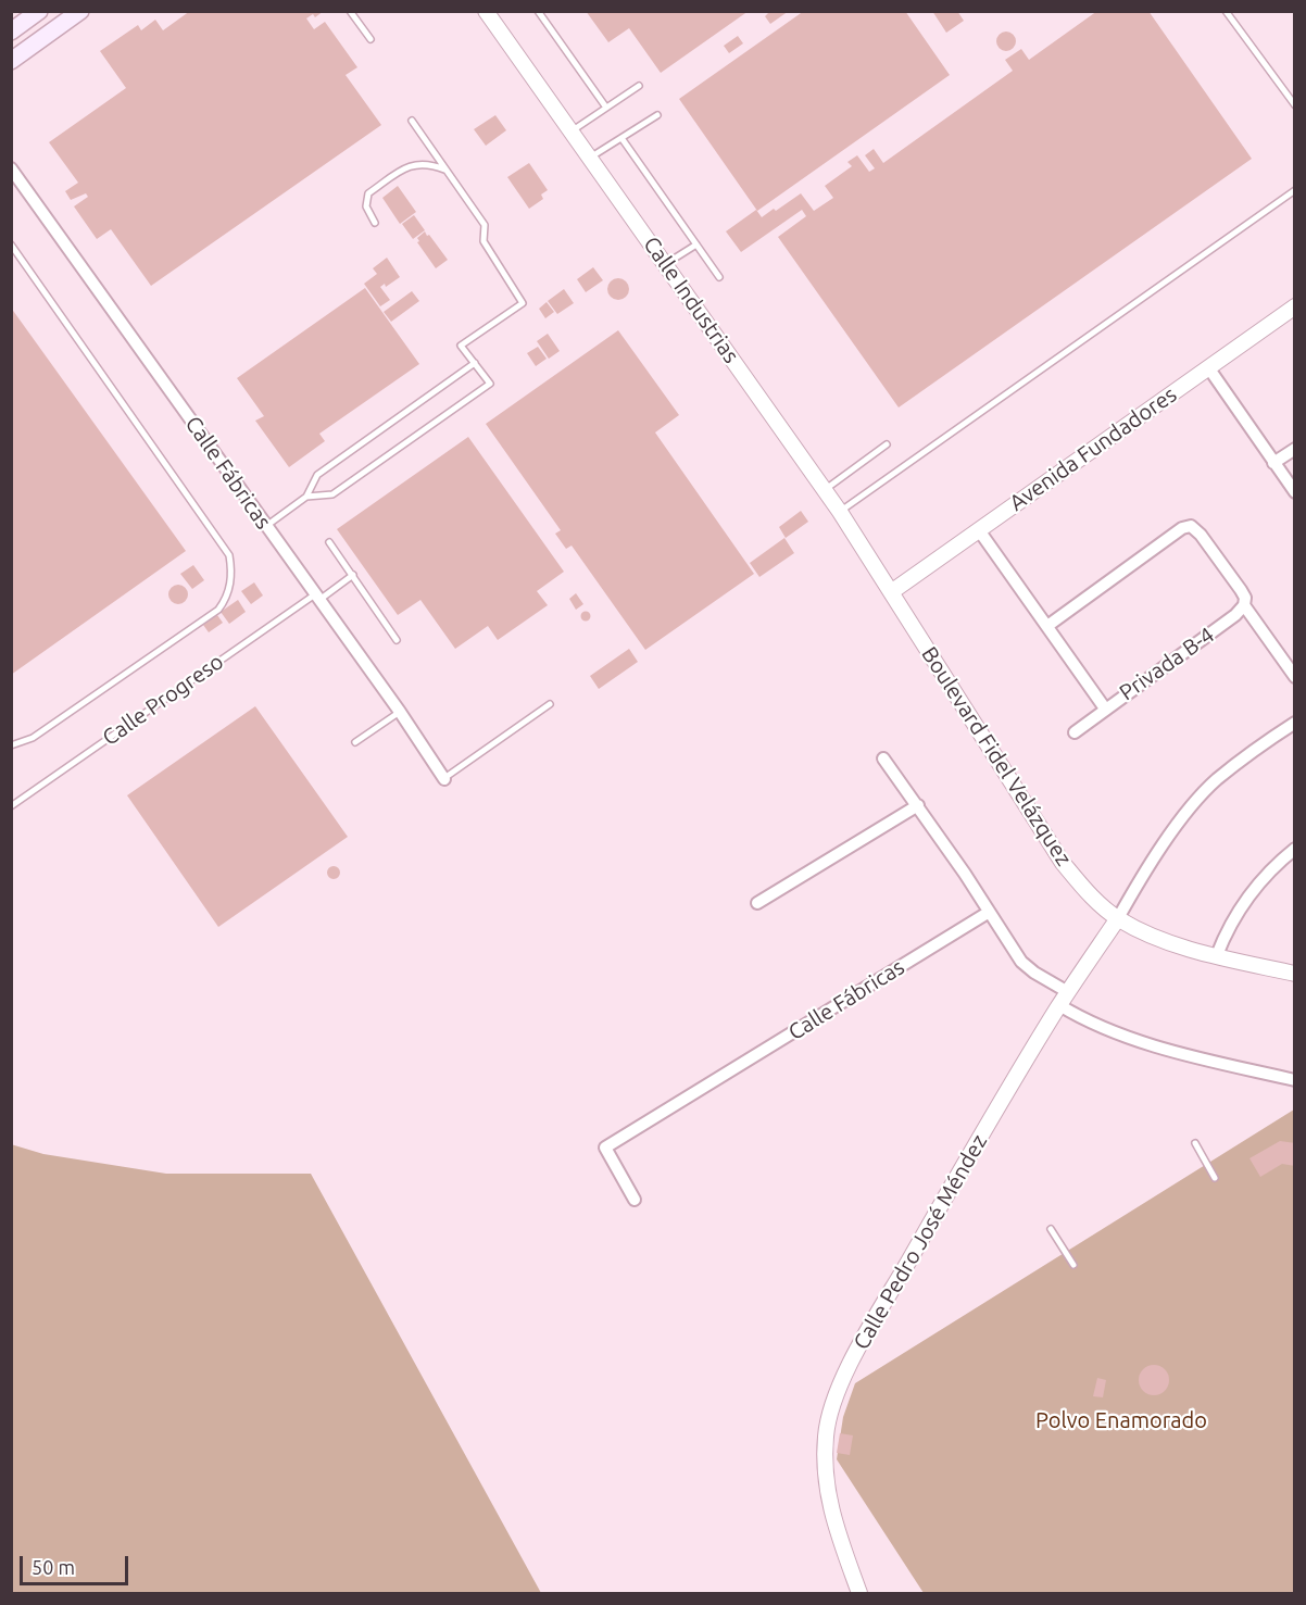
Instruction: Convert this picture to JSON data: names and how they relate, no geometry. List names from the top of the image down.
{
  "streets": {
    "street": [
      "Calle Industrias",
      "Avenida Fundadores",
      "Calle Fábricas",
      "Privada B-4",
      "Boulevard Fidel Velázquez",
      "Calle Pedro José Méndez"
    ],
    "lane": ["Calle Progreso"]
  },
  "crossings": [
    ["Calle Industrias", "Avenida Fundadores"],
    ["Calle Industrias", "Boulevard Fidel Velázquez"],
    ["Avenida Fundadores", "Privada B-4"],
    ["Avenida Fundadores", "Boulevard Fidel Velázquez"],
    ["Calle Fábricas", "Calle Progreso"],
    ["Boulevard Fidel Velázquez", "Calle Pedro José Méndez"]
  ],
  "parks": ["Polvo Enamorado"],
  "scale_bar": "50 m"
}
